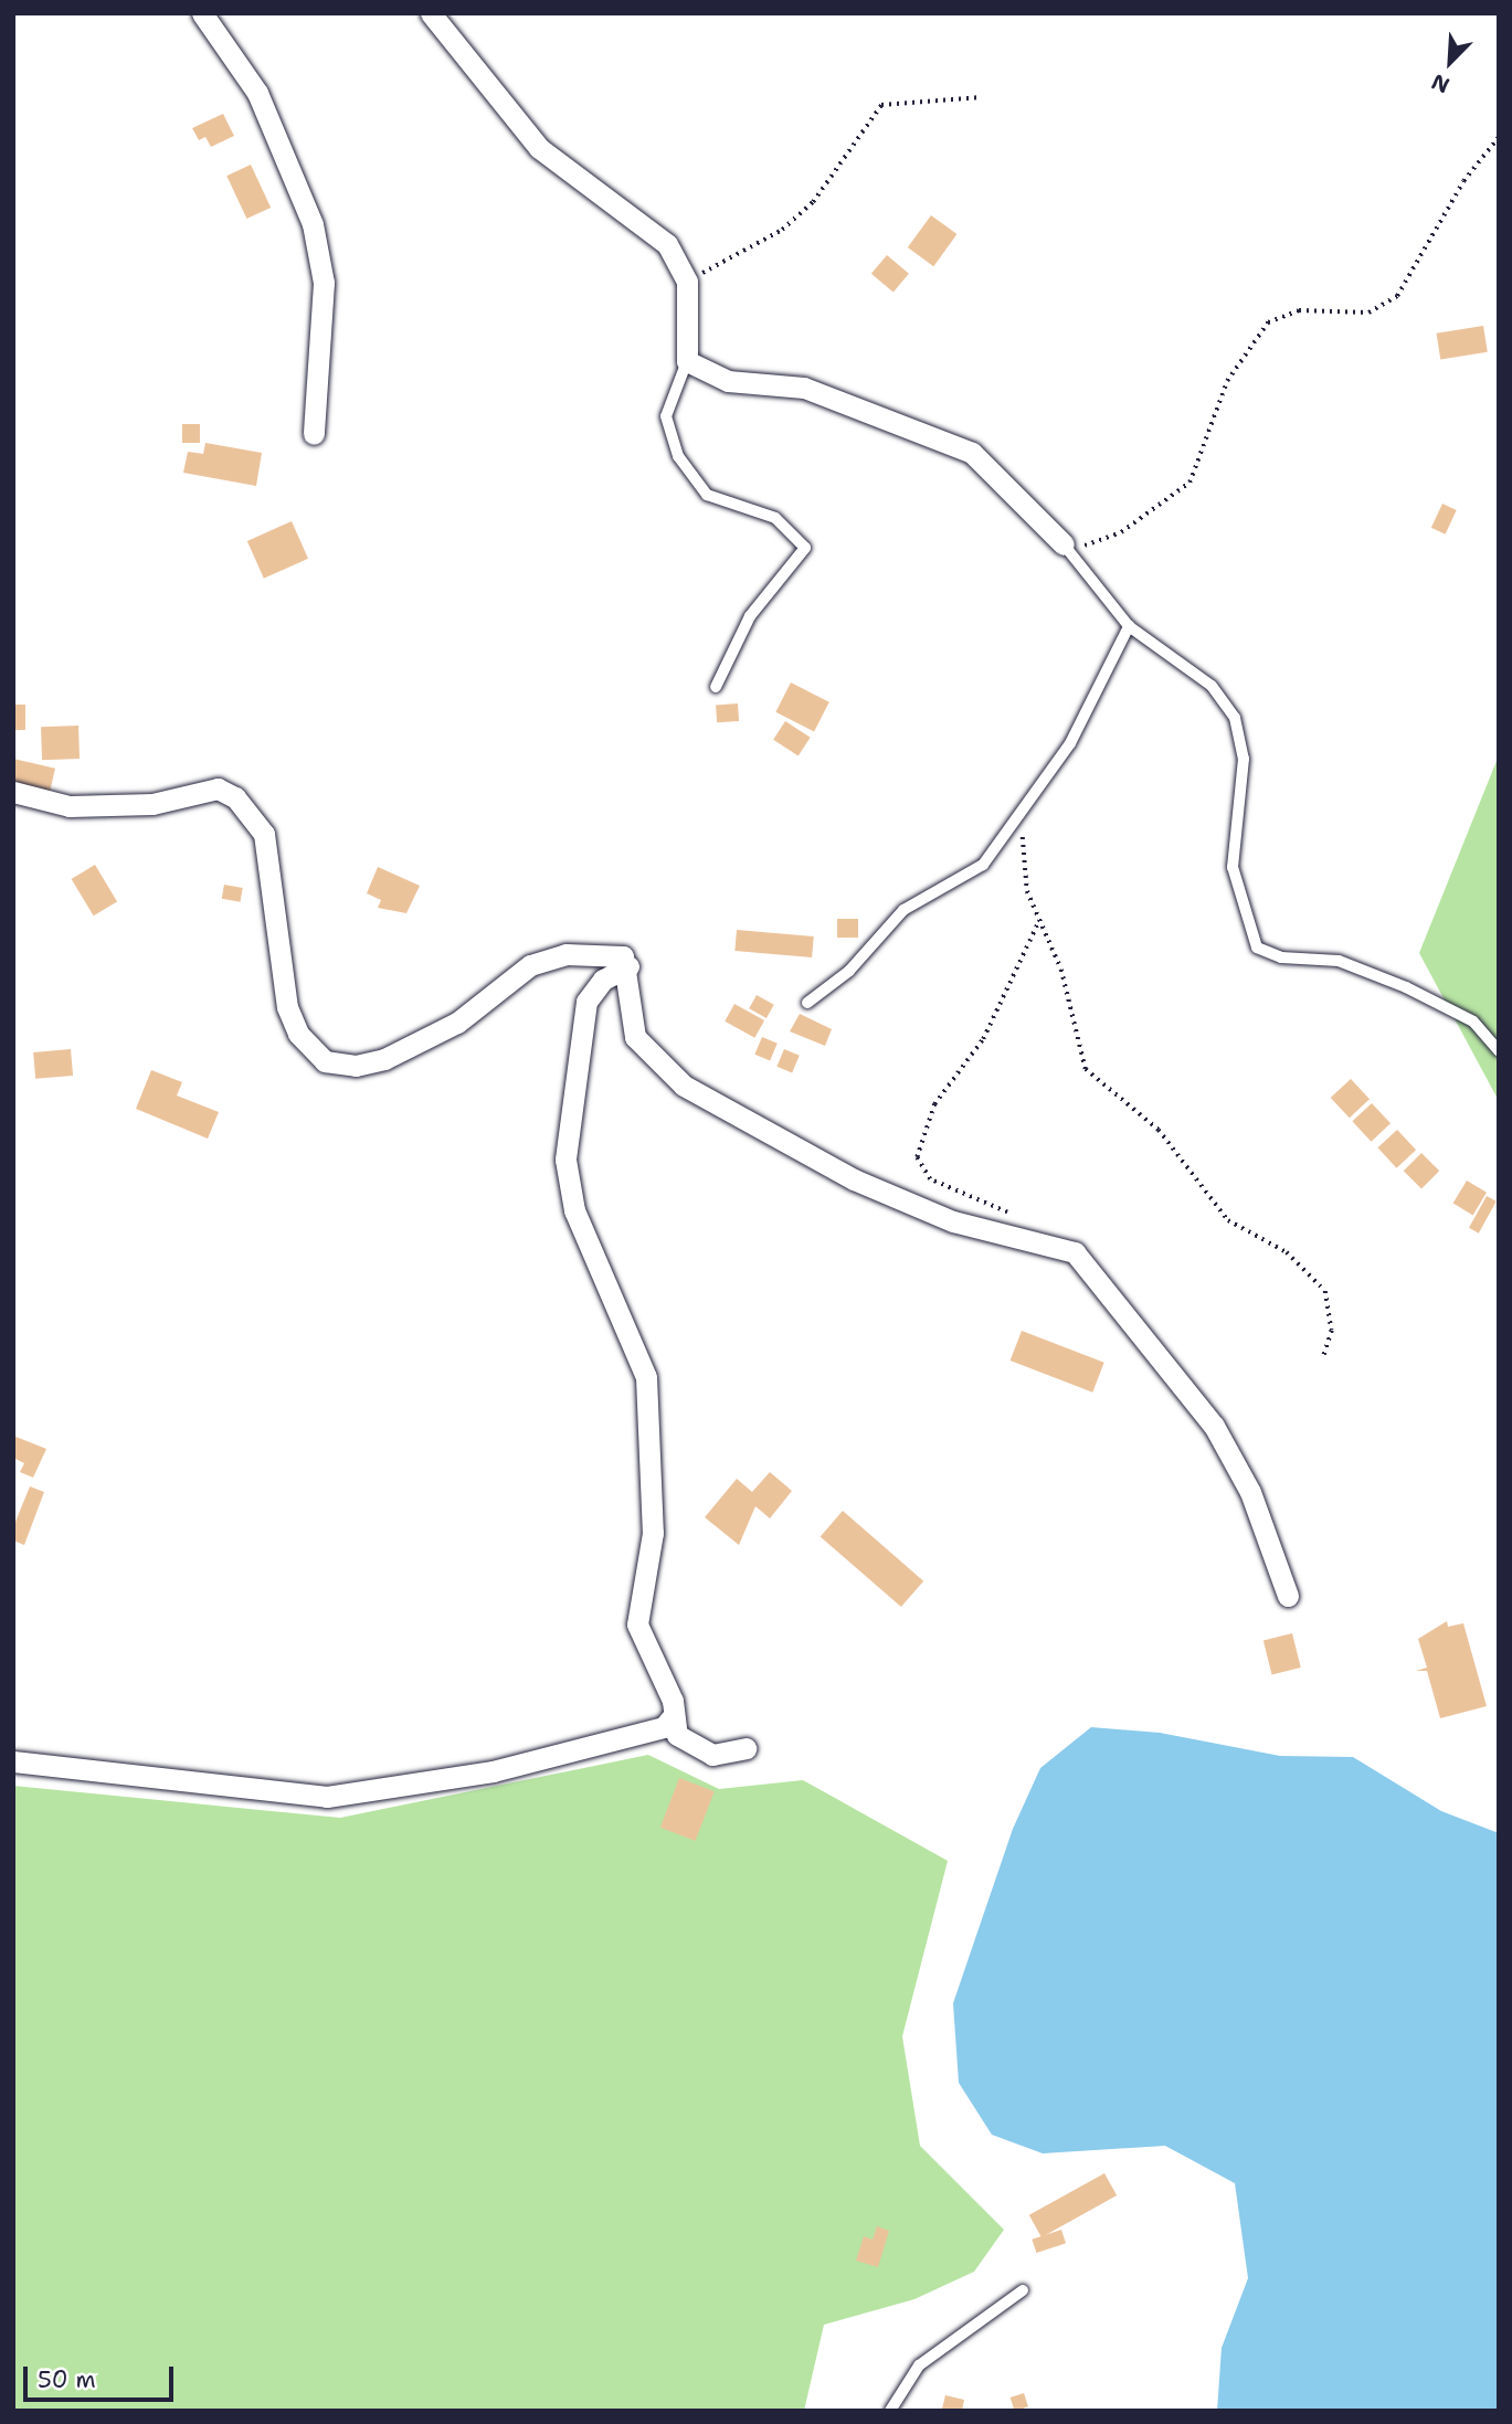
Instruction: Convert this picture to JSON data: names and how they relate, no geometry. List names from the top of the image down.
{
  "scale_bar": "50 m",
  "north": "bottom left"
}
